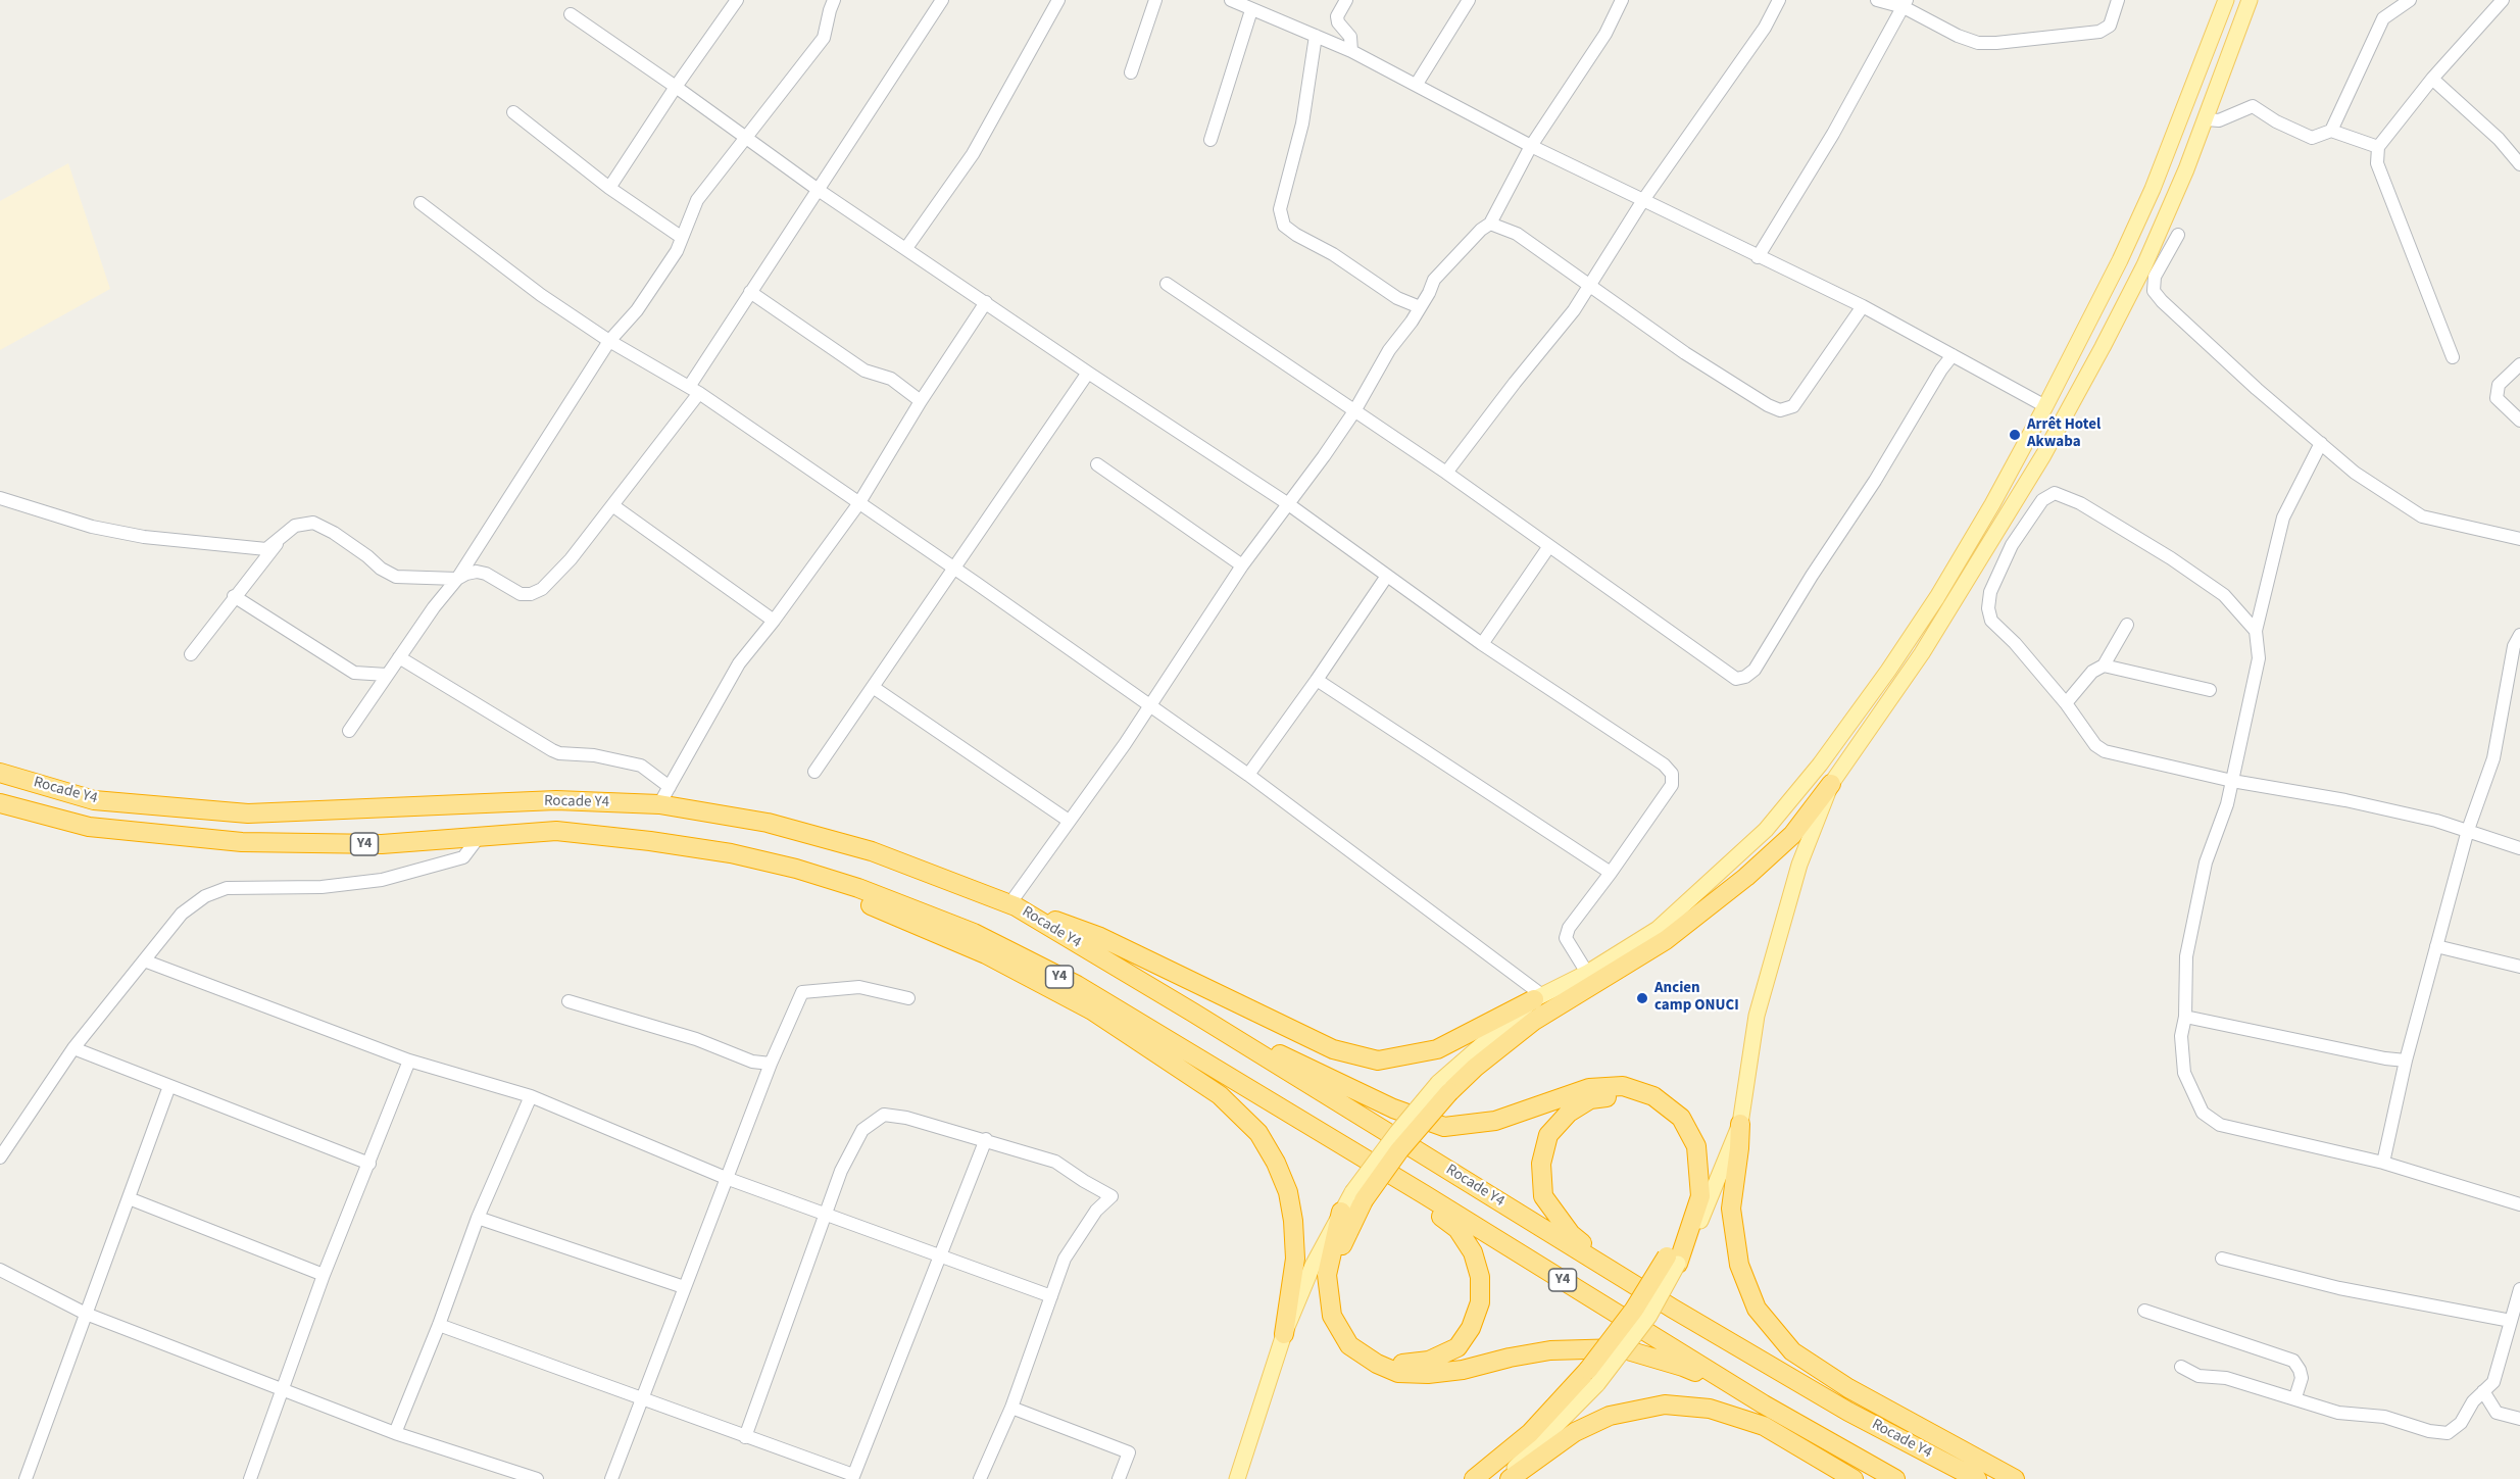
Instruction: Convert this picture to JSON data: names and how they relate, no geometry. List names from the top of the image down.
{
  "streets": {
    "highway": ["Rocade Y4", "Y4"]
  },
  "places": ["Arrêt Hotel Akwaba", "Ancien camp ONUCI"]
}
